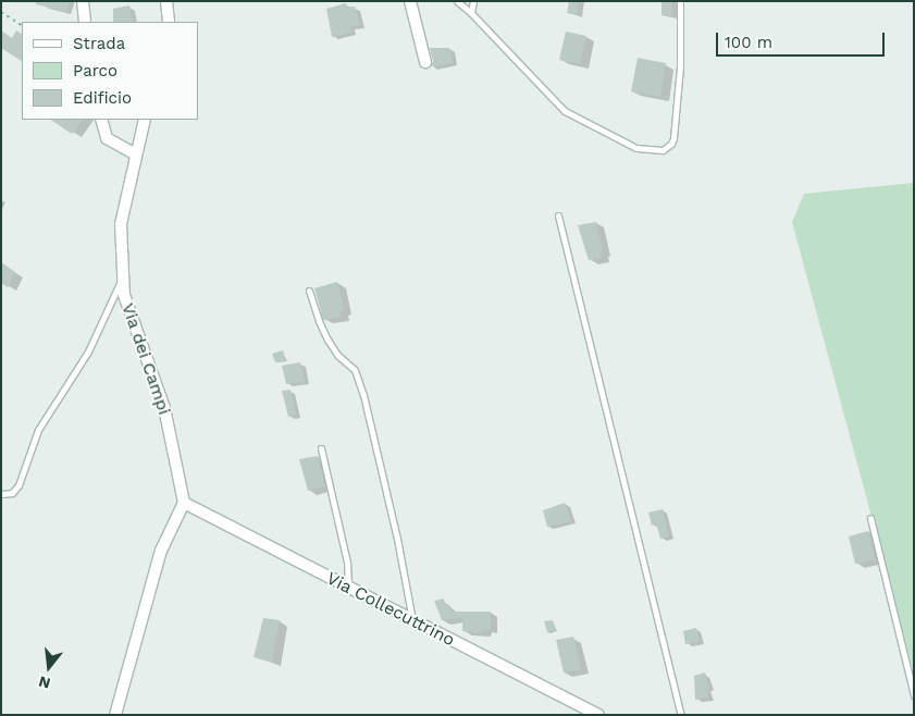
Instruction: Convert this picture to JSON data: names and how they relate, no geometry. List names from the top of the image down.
{
  "streets": {
    "street": ["Via dei Campi", "Via Collecuttrino"]
  },
  "crossings": [
    ["Via dei Campi", "Via Collecuttrino"]
  ],
  "legend": ["Strada", "Parco", "Edificio"],
  "scale_bar": "100 m",
  "north": "bottom"
}
